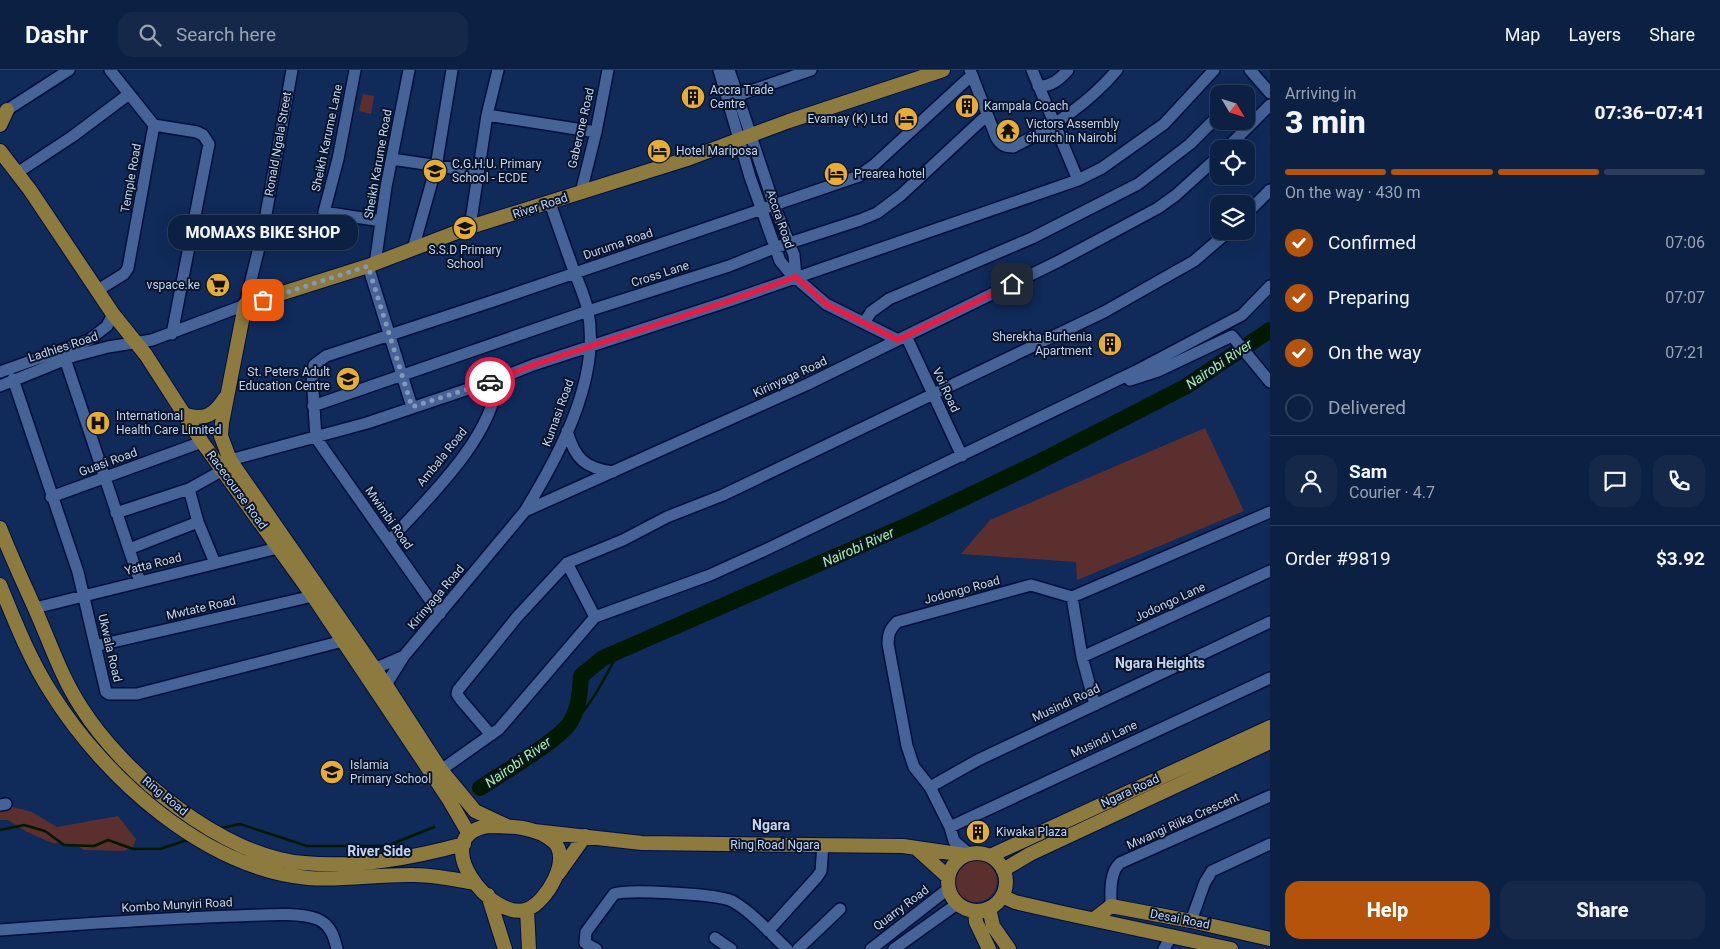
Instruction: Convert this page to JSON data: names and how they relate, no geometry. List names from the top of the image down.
{
  "streets": {
    "main road": [
      "Ronald Ngala Street",
      "River Road",
      "Racecourse Road",
      "Ngara Road",
      "Ring Road",
      "Ring Road Ngara",
      "Desai Road"
    ],
    "street": [
      "Gaberone Road",
      "Sheikh Karume Lane",
      "Sheikh Karume Road",
      "Temple Road",
      "Accra Road",
      "Duruma Road",
      "Cross Lane",
      "Ladhies Road",
      "Kirinyaga Road",
      "Voi Road",
      "Kumasi Road",
      "Ambala Road",
      "Guasi Road",
      "Mwimbi Road",
      "Yatta Road",
      "Jodongo Road",
      "Jodongo Lane",
      "Mwtate Road",
      "Ukwala Road",
      "Musindi Road",
      "Musindi Lane",
      "Mwangi Riika Crescent",
      "Kombo Munyiri Road",
      "Quarry Road"
    ]
  },
  "crossings": [
    ["Gaberone Road", "River Road"],
    ["Sheikh Karume Lane", "Sheikh Karume Road"],
    ["Ronald Ngala Street", "River Road"],
    ["Ronald Ngala Street", "Racecourse Road"],
    ["Sheikh Karume Road", "River Road"],
    ["Sheikh Karume Road", "Duruma Road"],
    ["Sheikh Karume Road", "Cross Lane"],
    ["Temple Road", "Racecourse Road"],
    ["River Road", "Accra Road"],
    ["River Road", "Ladhies Road"],
    ["River Road", "Kumasi Road"],
    ["River Road", "Racecourse Road"],
    ["Accra Road", "Duruma Road"],
    ["Accra Road", "Cross Lane"],
    ["Duruma Road", "Cross Lane"],
    ["Duruma Road", "Kumasi Road"],
    ["Duruma Road", "Mwimbi Road"],
    ["Cross Lane", "Kumasi Road"],
    ["Ladhies Road", "Racecourse Road"],
    ["Ladhies Road", "Ukwala Road"],
    ["Kirinyaga Road", "Voi Road"],
    ["Kirinyaga Road", "Kumasi Road"],
    ["Kirinyaga Road", "Racecourse Road"],
    ["Kirinyaga Road", "Mwimbi Road"],
    ["Ambala Road", "Mwimbi Road"],
    ["Guasi Road", "Racecourse Road"],
    ["Guasi Road", "Ukwala Road"],
    ["Racecourse Road", "Yatta Road"],
    ["Racecourse Road", "Mwtate Road"],
    ["Racecourse Road", "Ukwala Road"],
    ["Racecourse Road", "Ring Road"],
    ["Racecourse Road", "Ring Road Ngara"],
    ["Yatta Road", "Ukwala Road"],
    ["Yatta Road", "Ring Road"],
    ["Jodongo Road", "Musindi Road"],
    ["Jodongo Road", "Musindi Lane"],
    ["Jodongo Road", "Ngara Road"],
    ["Jodongo Road", "Ring Road Ngara"],
    ["Jodongo Road", "Quarry Road"],
    ["Jodongo Road", "Desai Road"],
    ["Mwtate Road", "Ukwala Road"],
    ["Ngara Road", "Ring Road Ngara"],
    ["Ngara Road", "Quarry Road"],
    ["Ngara Road", "Desai Road"],
    ["Ring Road", "Ring Road Ngara"],
    ["Mwangi Riika Crescent", "Desai Road"],
    ["Ring Road Ngara", "Quarry Road"],
    ["Ring Road Ngara", "Desai Road"],
    ["Quarry Road", "Desai Road"]
  ],
  "districts": ["Ngara Heights", "Ngara", "River Side"],
  "water": ["Nairobi River"],
  "places": {
    "building": [
      "Accra Trade Centre",
      "Kampala Coach",
      "Sherekha Burhenia Apartment",
      "Kiwaka Plaza"
    ],
    "hotel": ["Evamay (K) Ltd", "Hotel Mariposa", "Prearea hotel"],
    "temple": ["Victors Assembly church in Nairobi"],
    "school or university": [
      "C.G.H.U. Primary School - ECDE",
      "S.S.D Primary School",
      "St. Peters Adult Education Centre",
      "Islamia Primary School"
    ],
    "supermarket": ["vspace.ke"],
    "other": ["MOMAXS BIKE SHOP"],
    "hospital": ["International Health Care Limited"]
  },
  "north": "bottom right",
  "page": {
    "header": "Dashr",
    "search": "Search here",
    "nav": ["Map", "Layers", "Share"],
    "heading": ["3 min", "Arriving in", "07:36–07:41"],
    "panel": [
      "Sam",
      "Courier · 4.7",
      "Order #9819",
      "$3.92"
    ],
    "bar": "On the way · 430 m",
    "bubble": "MOMAXS BIKE SHOP",
    "list": [
      ["Confirmed", "07:06"],
      ["Preparing", "07:07"],
      ["On the way", "07:21"],
      "Delivered"
    ],
    "buttons": ["Help", "Share"]
  }
}
